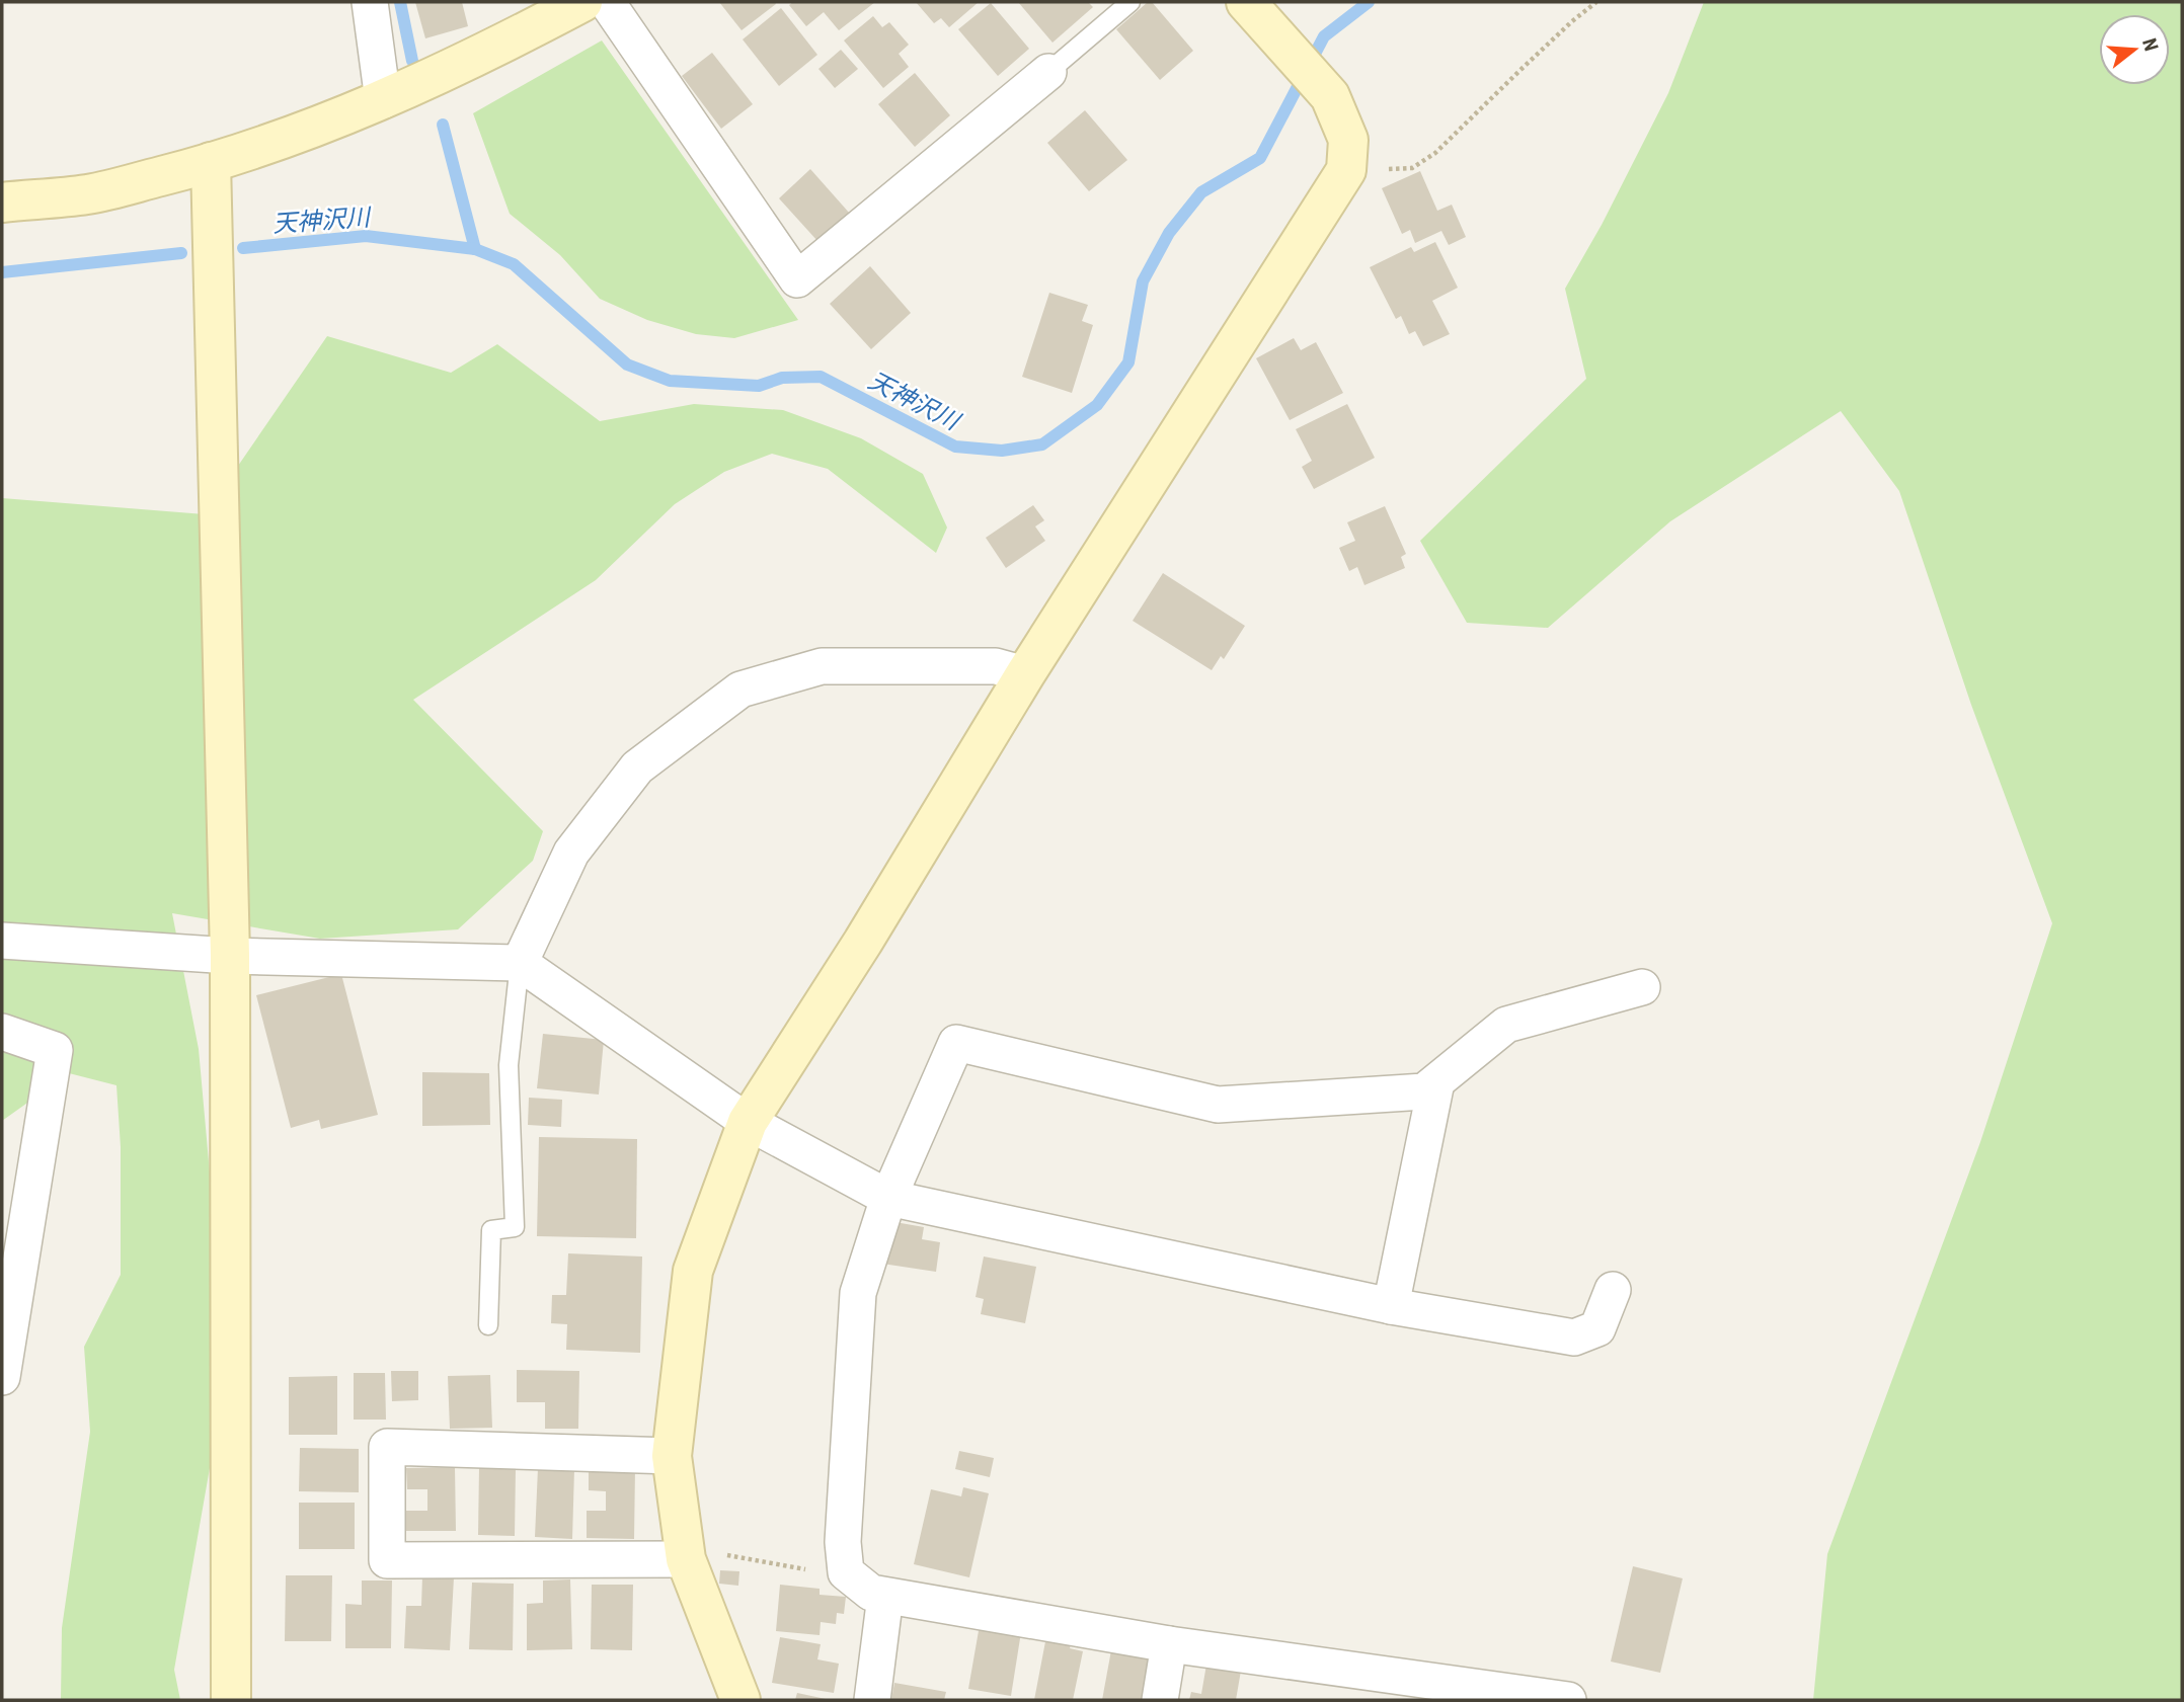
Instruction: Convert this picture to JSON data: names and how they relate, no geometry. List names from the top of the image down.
{
  "water": ["天神沢川"],
  "north": "right"
}
